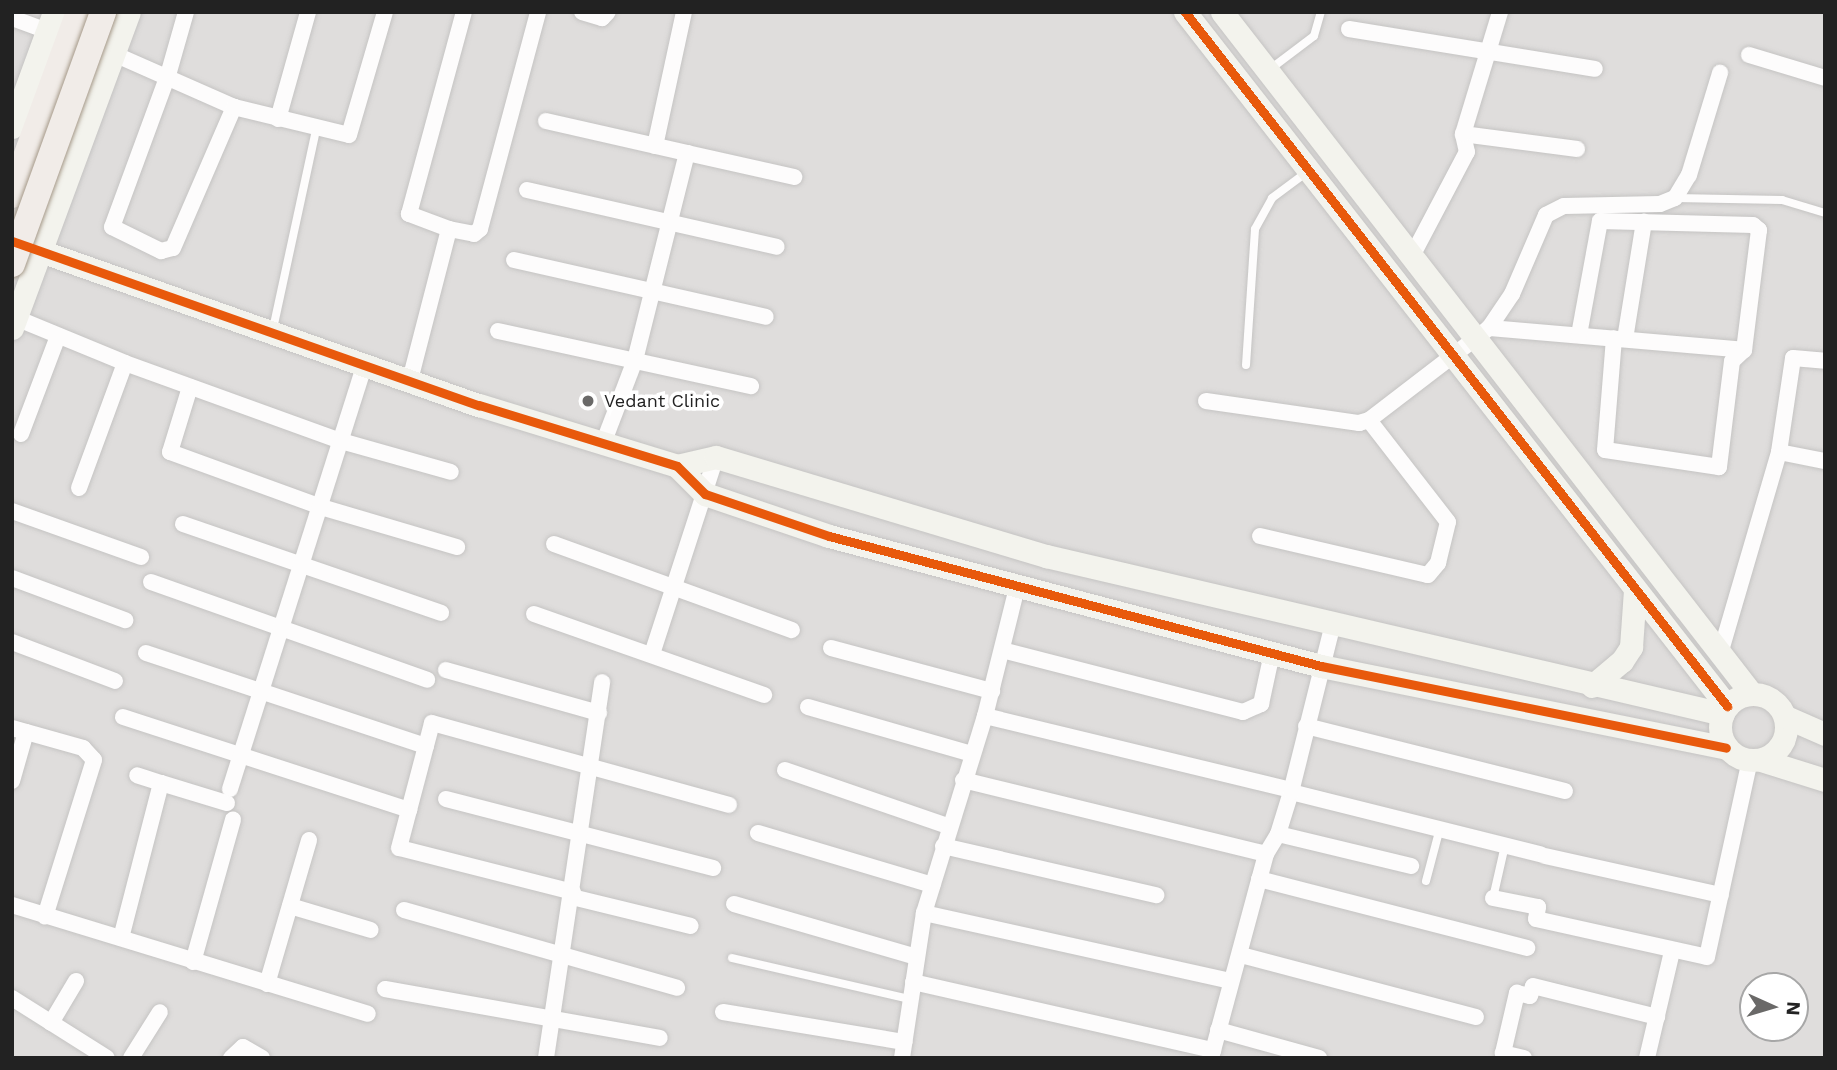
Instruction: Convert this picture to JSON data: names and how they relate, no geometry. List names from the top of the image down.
{
  "places": ["Vedant Clinic"],
  "north": "right"
}
